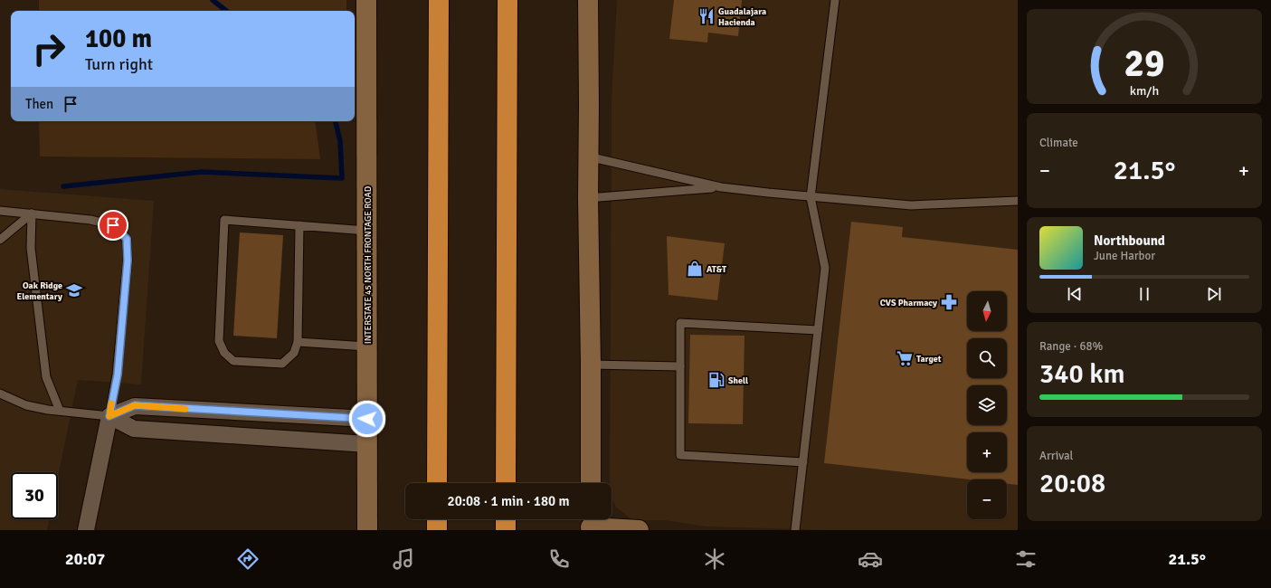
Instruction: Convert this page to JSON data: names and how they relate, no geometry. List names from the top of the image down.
{
  "streets": {
    "main road": ["INTERSTATE 45 NORTH FRONTAGE ROAD"]
  },
  "places": {
    "restaurant": ["Guadalajara Hacienda"],
    "shop": ["AT&T"],
    "school or university": ["Oak Ridge Elementary"],
    "pharmacy": ["CVS Pharmacy"],
    "supermarket": ["Target"],
    "fuel station": ["Shell"]
  },
  "north": "bottom",
  "page": {
    "turn": ["100 m", "Turn right"],
    "then": "Then",
    "tile": [
      "Climate",
      ["Range · 68%", "340 km"],
      ["Arrival", "20:08"]
    ],
    "heat": ["−", "21.5°", "+"],
    "song": ["Northbound", "June Harbor"],
    "map_buttons": ["+", "−"],
    "limit": "30",
    "trip": "20:08 · 1 min · 180 m",
    "tabs": ["20:07", "21.5°"],
    "gauge": ["29", "km/h"]
  }
}
